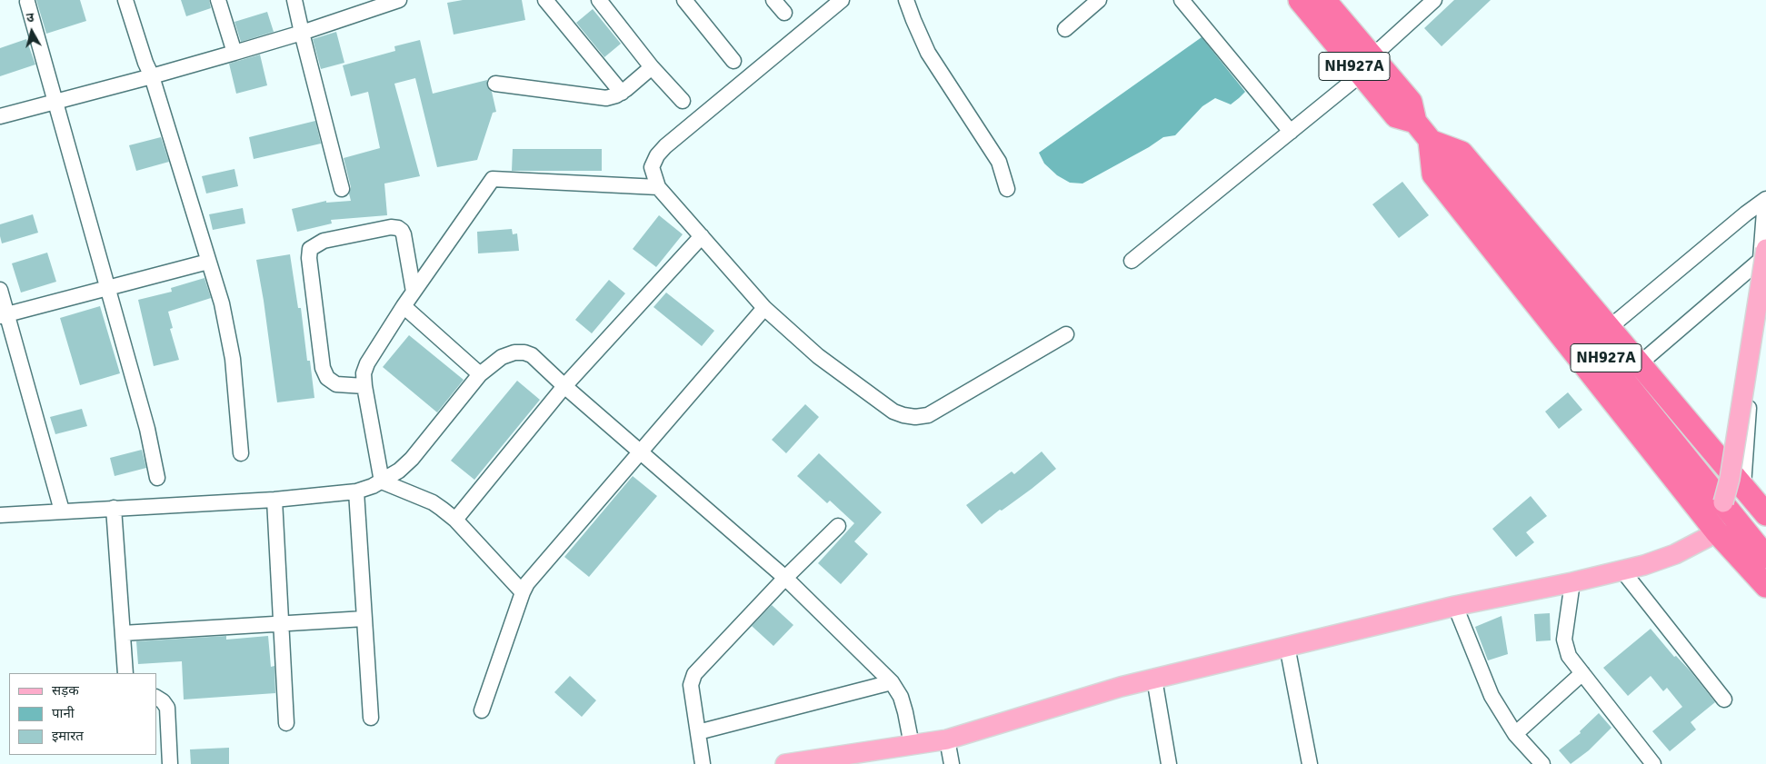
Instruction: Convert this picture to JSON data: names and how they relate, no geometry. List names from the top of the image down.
{
  "streets": {
    "highway": ["NH927A"]
  },
  "legend": ["सड़क", "पानी", "इमारत"],
  "north": "top"
}
